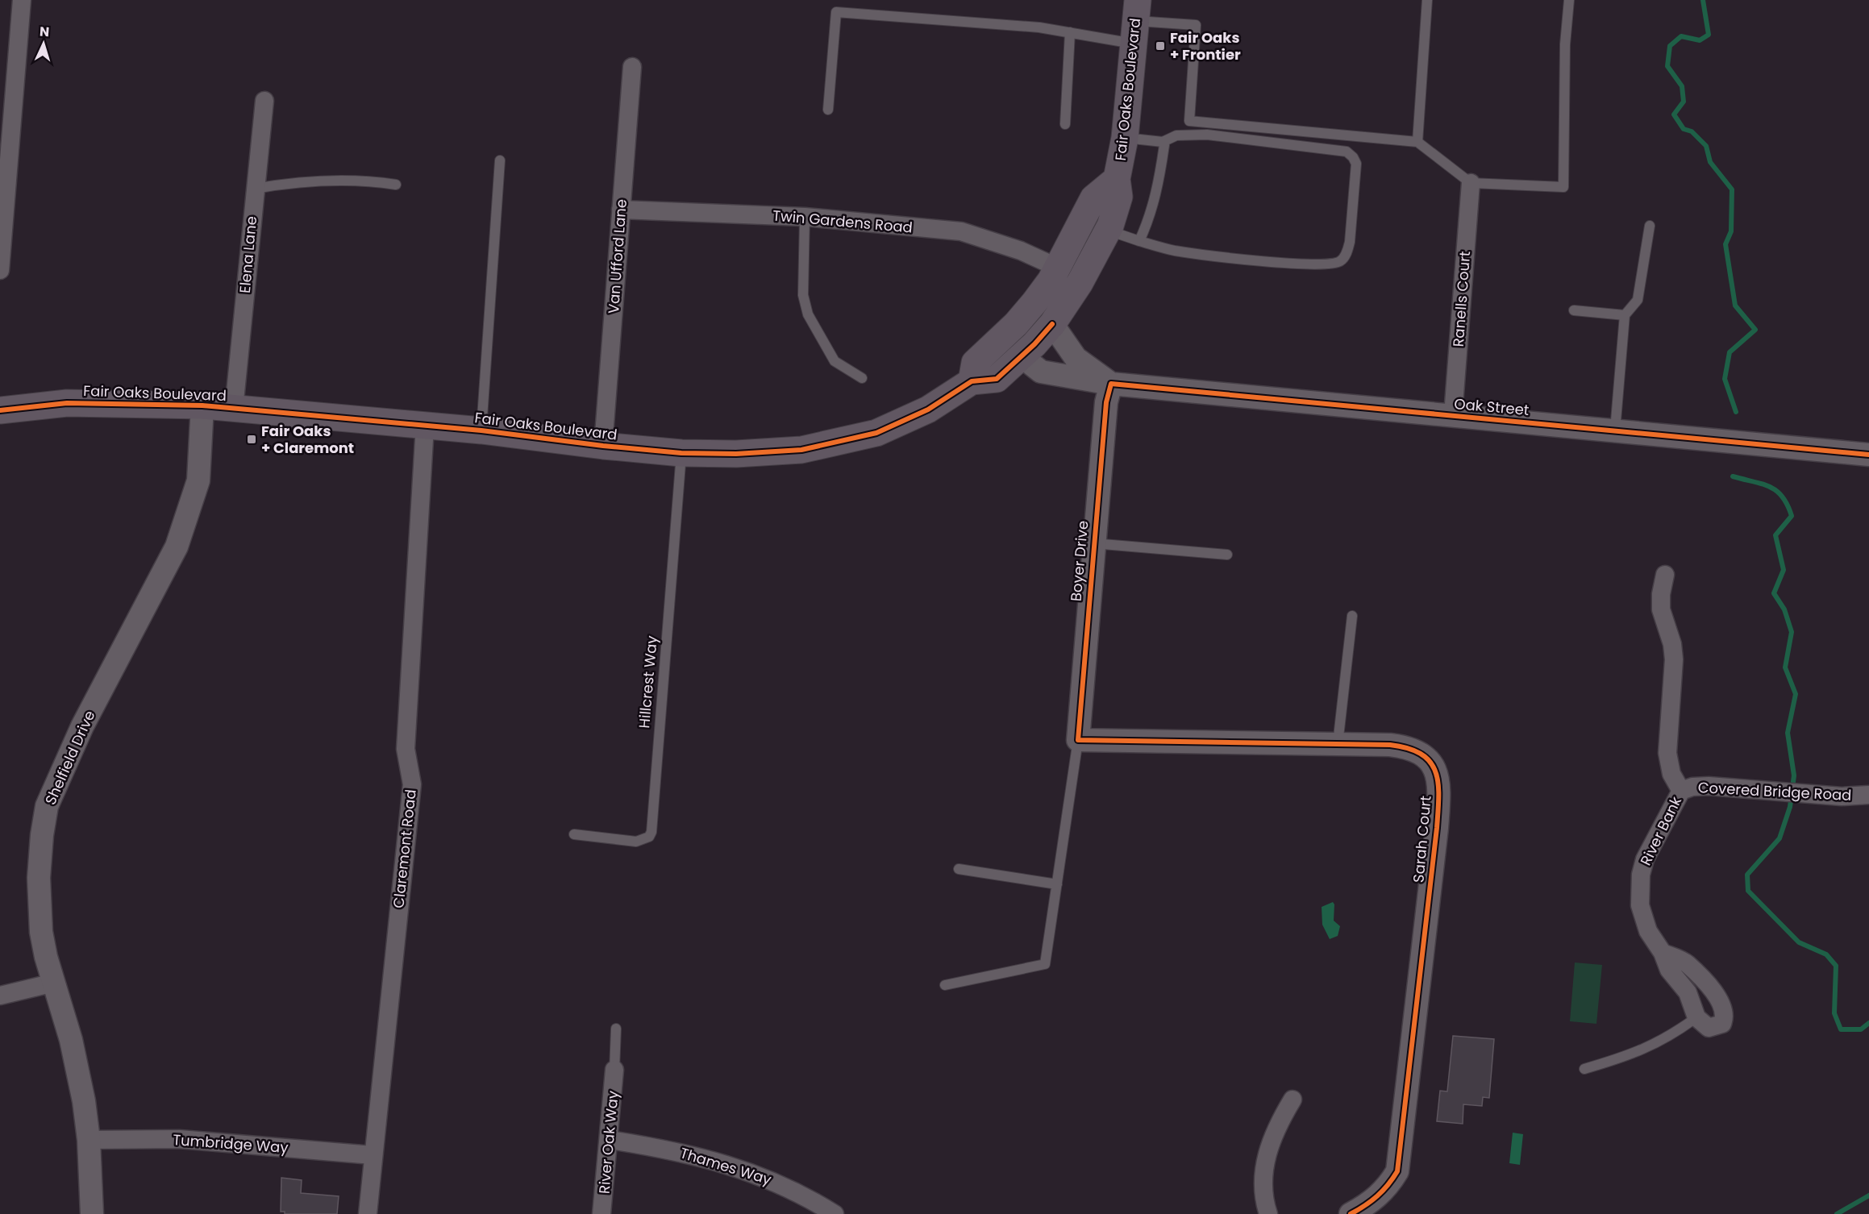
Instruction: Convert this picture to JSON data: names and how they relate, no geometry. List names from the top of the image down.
{
  "streets": {
    "main road": ["Fair Oaks Boulevard"],
    "street": [
      "Twin Gardens Road",
      "Elena Lane",
      "Van Ufford Lane",
      "Ranells Court",
      "Oak Street",
      "Boyer Drive",
      "Shelfield Drive",
      "Covered Bridge Road",
      "River Bank",
      "Sarah Court",
      "Claremont Road",
      "River Oak Way",
      "Tumbridge Way",
      "Thames Way"
    ],
    "lane": ["Hillcrest Way"]
  },
  "crossings": [
    ["Fair Oaks Boulevard", "Twin Gardens Road"],
    ["Fair Oaks Boulevard", "Elena Lane"],
    ["Fair Oaks Boulevard", "Van Ufford Lane"],
    ["Fair Oaks Boulevard", "Hillcrest Way"],
    ["Fair Oaks Boulevard", "Shelfield Drive"],
    ["Fair Oaks Boulevard", "Claremont Road"],
    ["Twin Gardens Road", "Van Ufford Lane"],
    ["Ranells Court", "Oak Street"],
    ["Oak Street", "Boyer Drive"],
    ["Boyer Drive", "Sarah Court"],
    ["Shelfield Drive", "Tumbridge Way"],
    ["Covered Bridge Road", "River Bank"],
    ["Claremont Road", "Tumbridge Way"],
    ["River Oak Way", "Thames Way"]
  ],
  "places": {
    "transit": ["Fair Oaks + Frontier", "Fair Oaks + Claremont"]
  },
  "north": "top"
}
